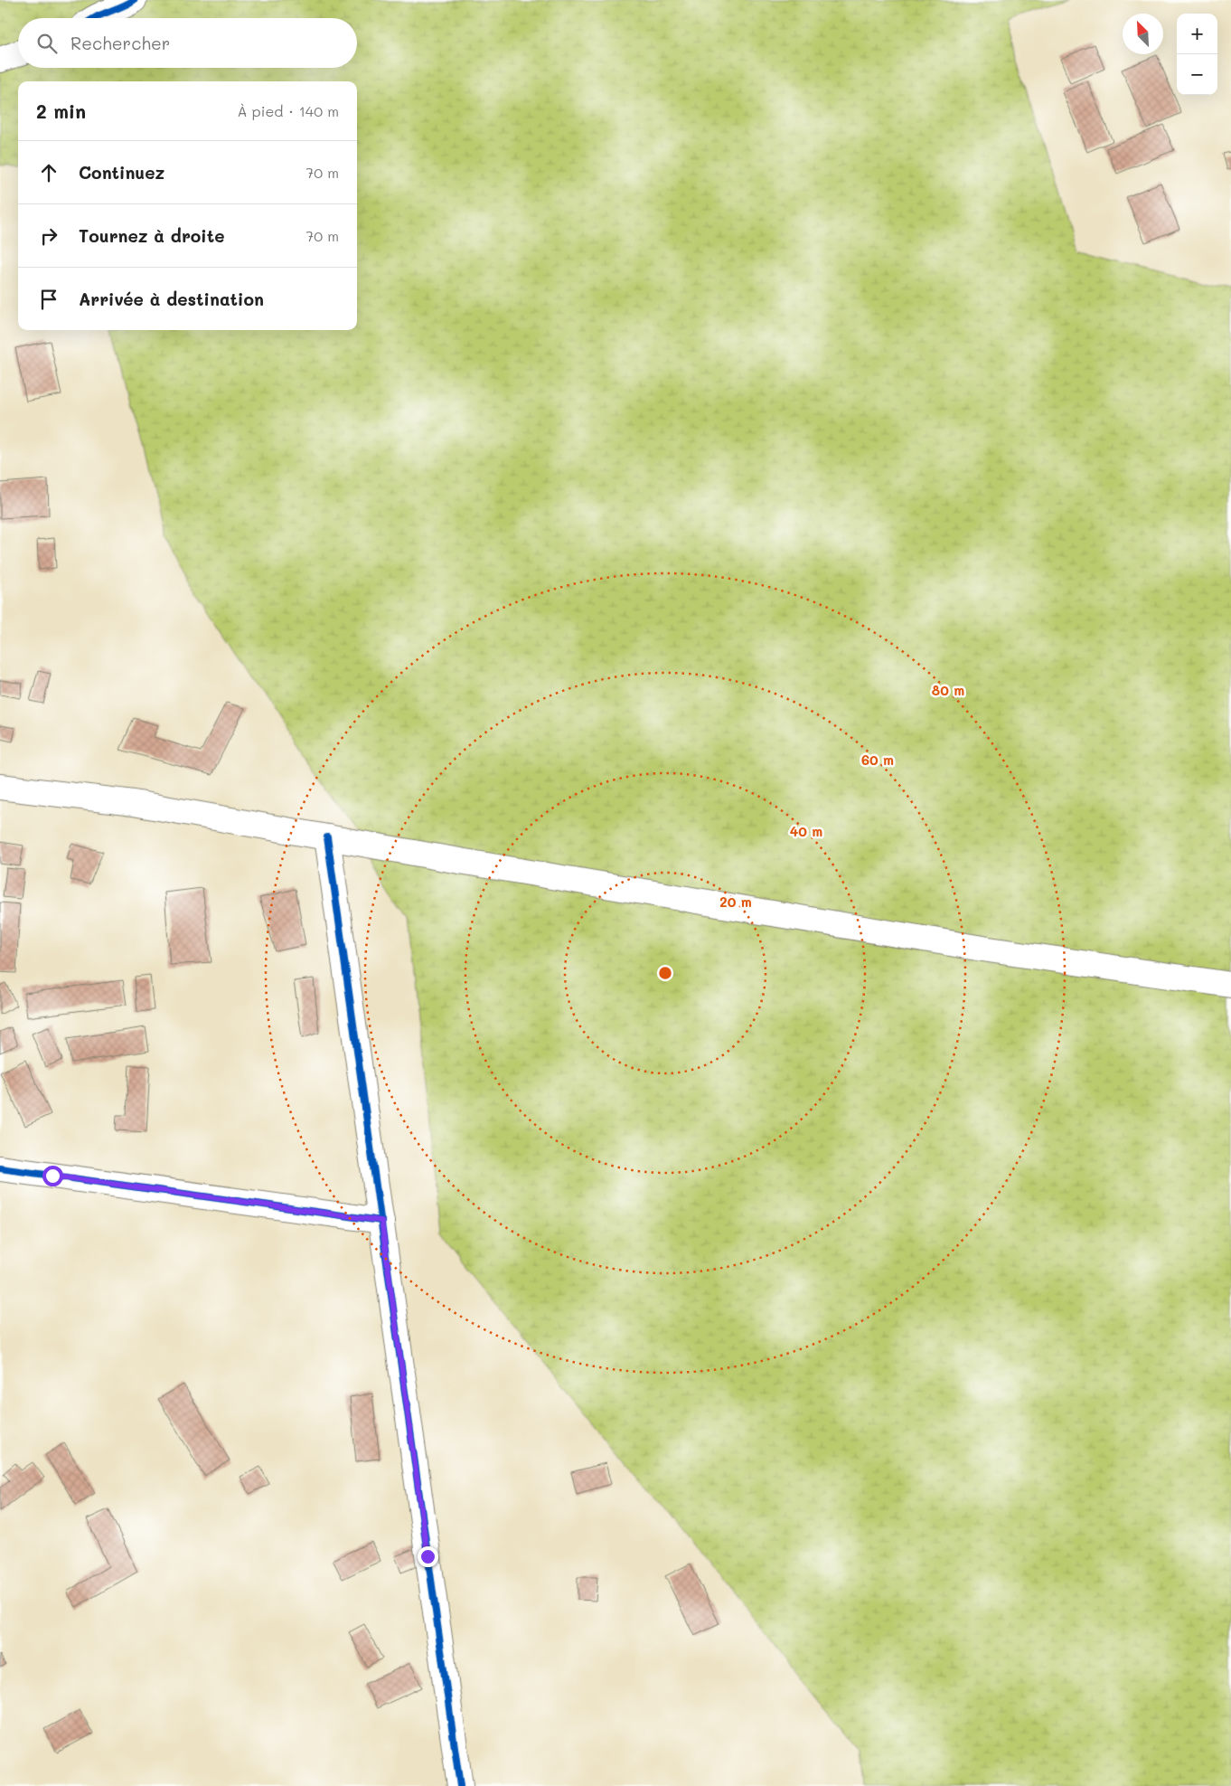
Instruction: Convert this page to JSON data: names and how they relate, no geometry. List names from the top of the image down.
{
  "north": "top left",
  "page": {
    "map_buttons": ["+", "−"],
    "search": "Rechercher",
    "heading": ["2 min", "À pied · 140 m"],
    "list": [
      ["Continuez", "70 m"],
      ["Tournez à droite", "70 m"],
      "Arrivée à destination"
    ]
  },
  "rings": [
    "80 m",
    "60 m",
    "40 m",
    "20 m"
  ]
}
